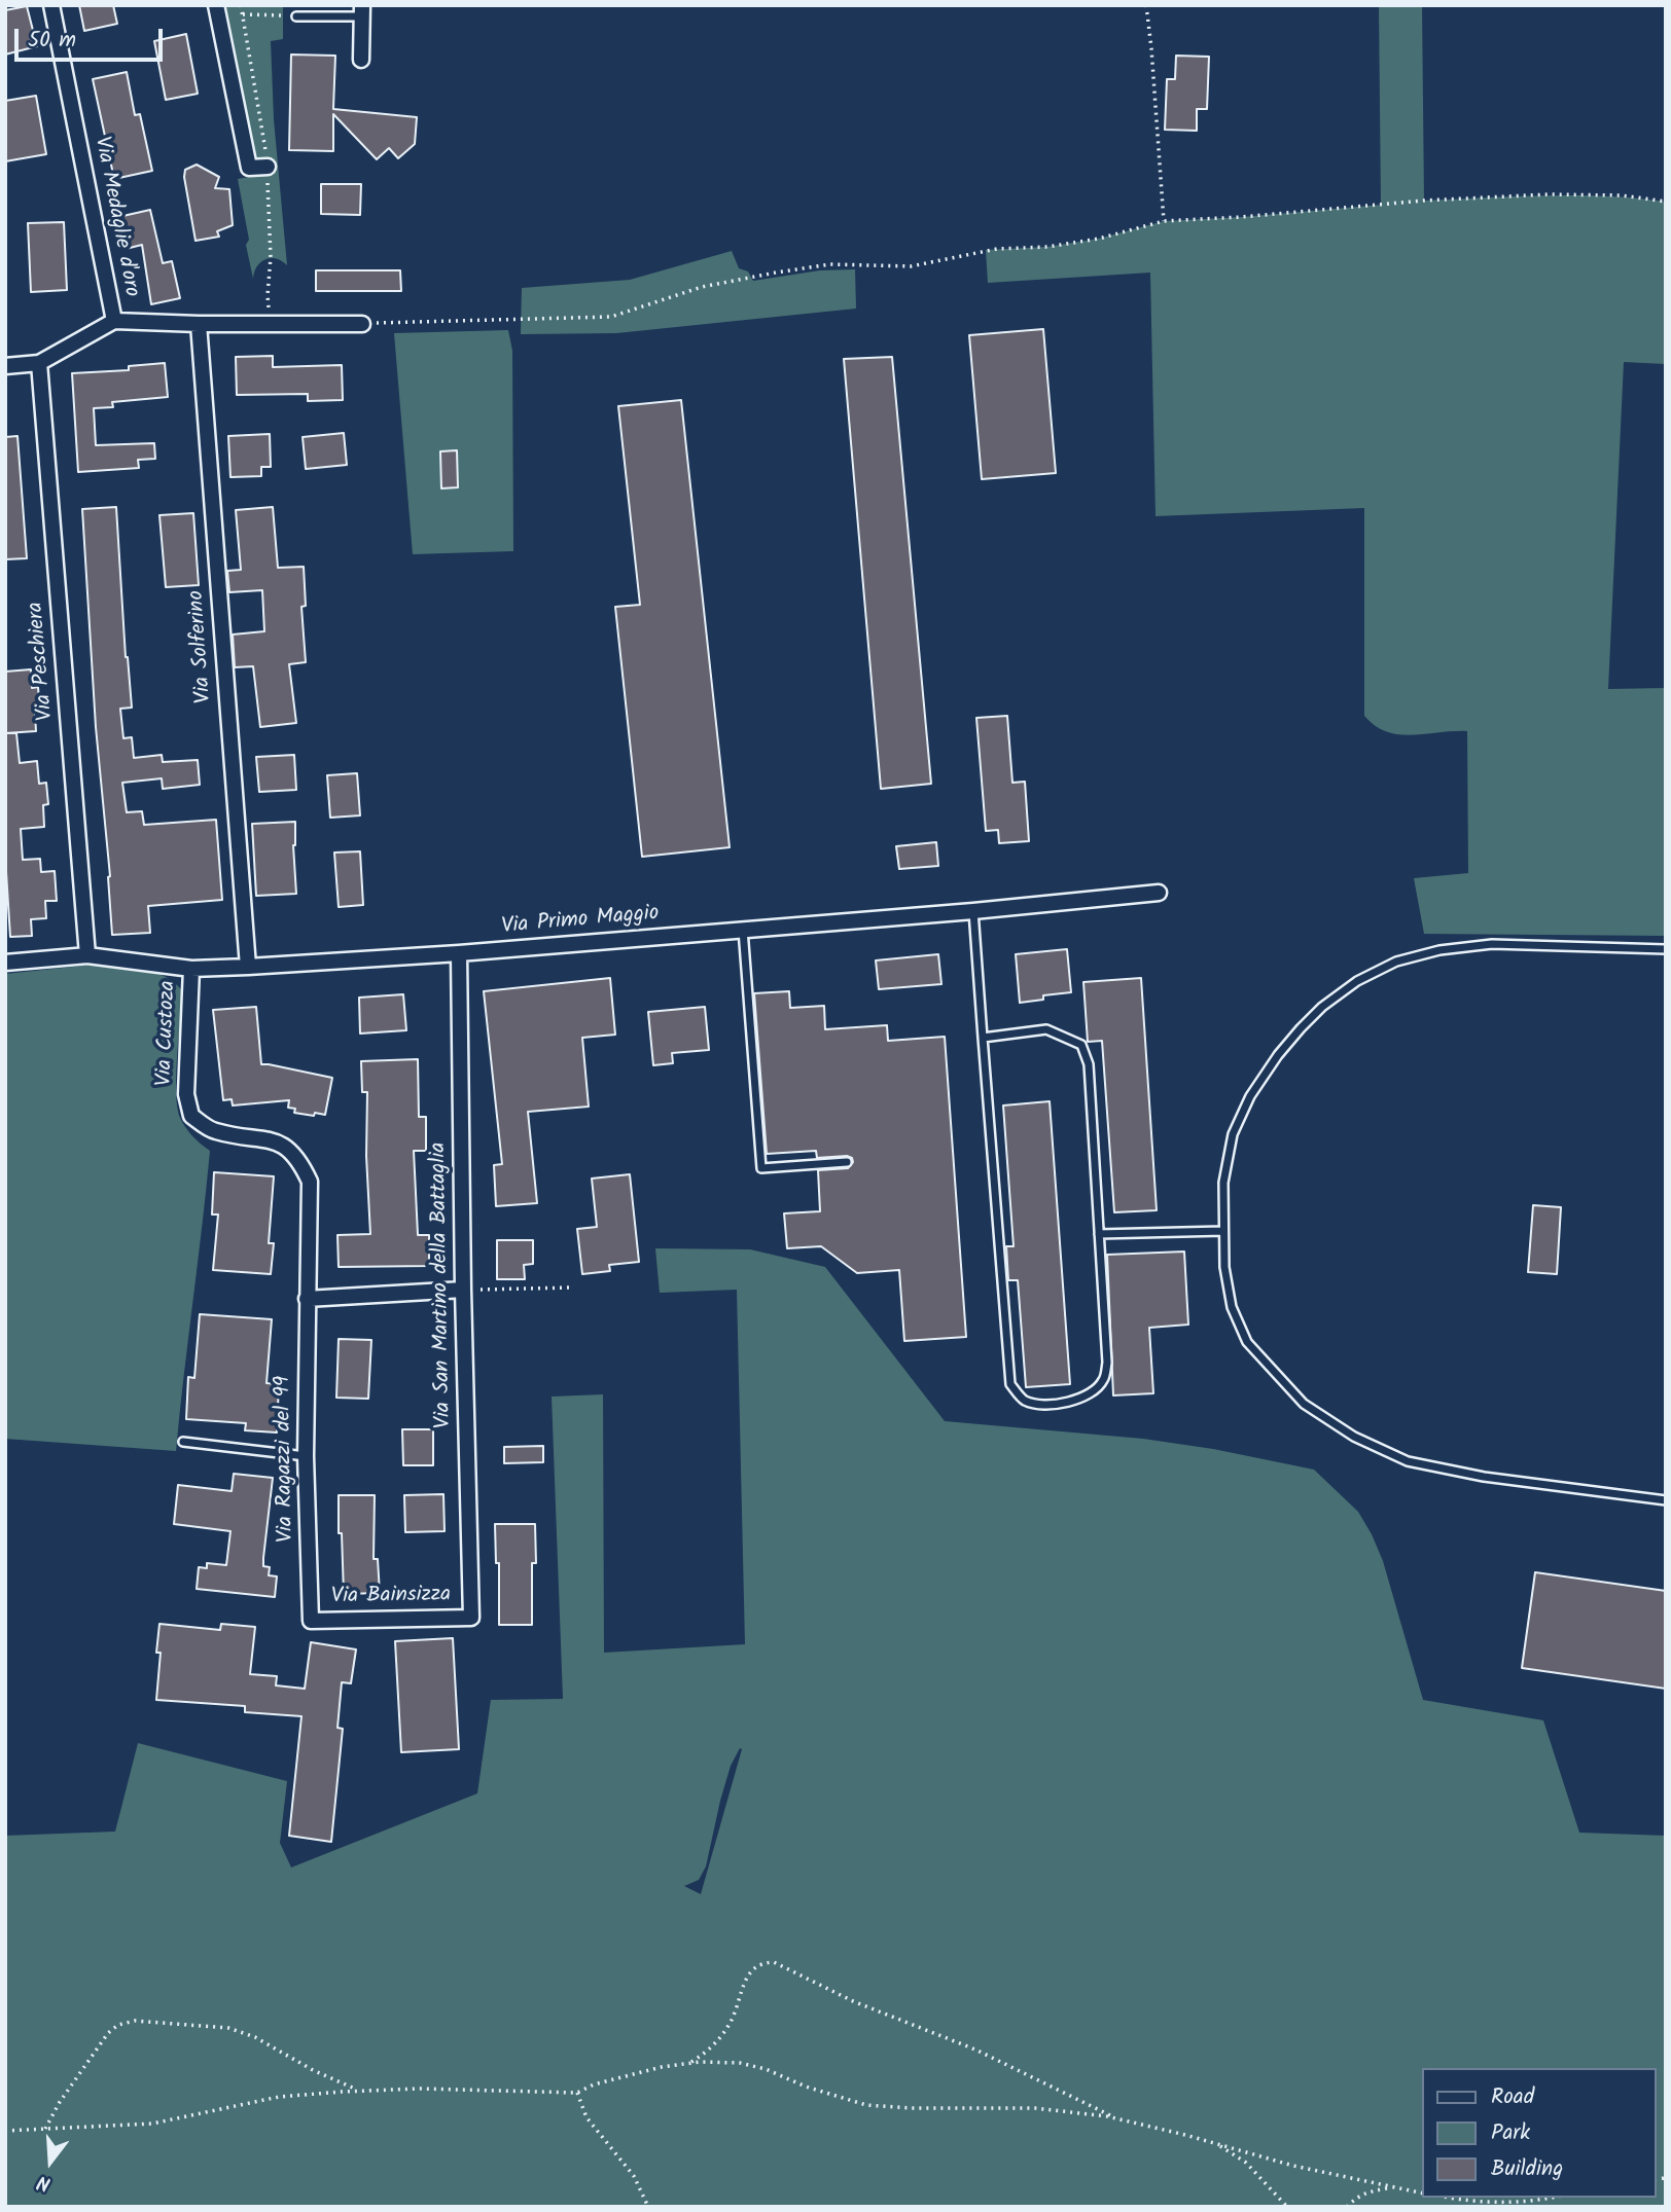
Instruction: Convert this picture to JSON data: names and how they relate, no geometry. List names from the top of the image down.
{
  "streets": {
    "street": [
      "Via Medaglie d'oro",
      "Via Solferino",
      "Via Peschiera",
      "Via Primo Maggio",
      "Via Custoza",
      "Via San Martino della Battaglia",
      "Via Ragazzi del 99",
      "Via Bainsizza"
    ]
  },
  "crossings": [
    ["Via Medaglie d'oro", "Via Solferino"],
    ["Via Solferino", "Via Primo Maggio"],
    ["Via Peschiera", "Via Primo Maggio"],
    ["Via Primo Maggio", "Via Custoza"],
    ["Via Primo Maggio", "Via San Martino della Battaglia"],
    ["Via Custoza", "Via Ragazzi del 99"],
    ["Via San Martino della Battaglia", "Via Bainsizza"],
    ["Via Ragazzi del 99", "Via Bainsizza"]
  ],
  "legend": ["Road", "Park", "Building"],
  "scale_bar": "50 m",
  "north": "bottom"
}
